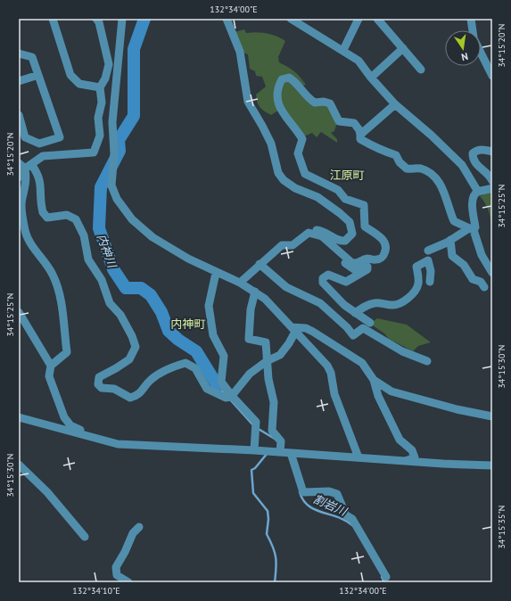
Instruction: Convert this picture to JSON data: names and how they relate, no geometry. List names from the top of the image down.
{
  "districts": ["江原町", "内神町"],
  "water": ["内神川", "割岩川"],
  "north": "bottom",
  "coordinates": [
    "132°34'00\"E",
    "34°15'20\"N",
    "34°15'25\"N",
    "34°15'30\"N",
    "34°15'35\"N",
    "132°34'10\"E"
  ]
}
